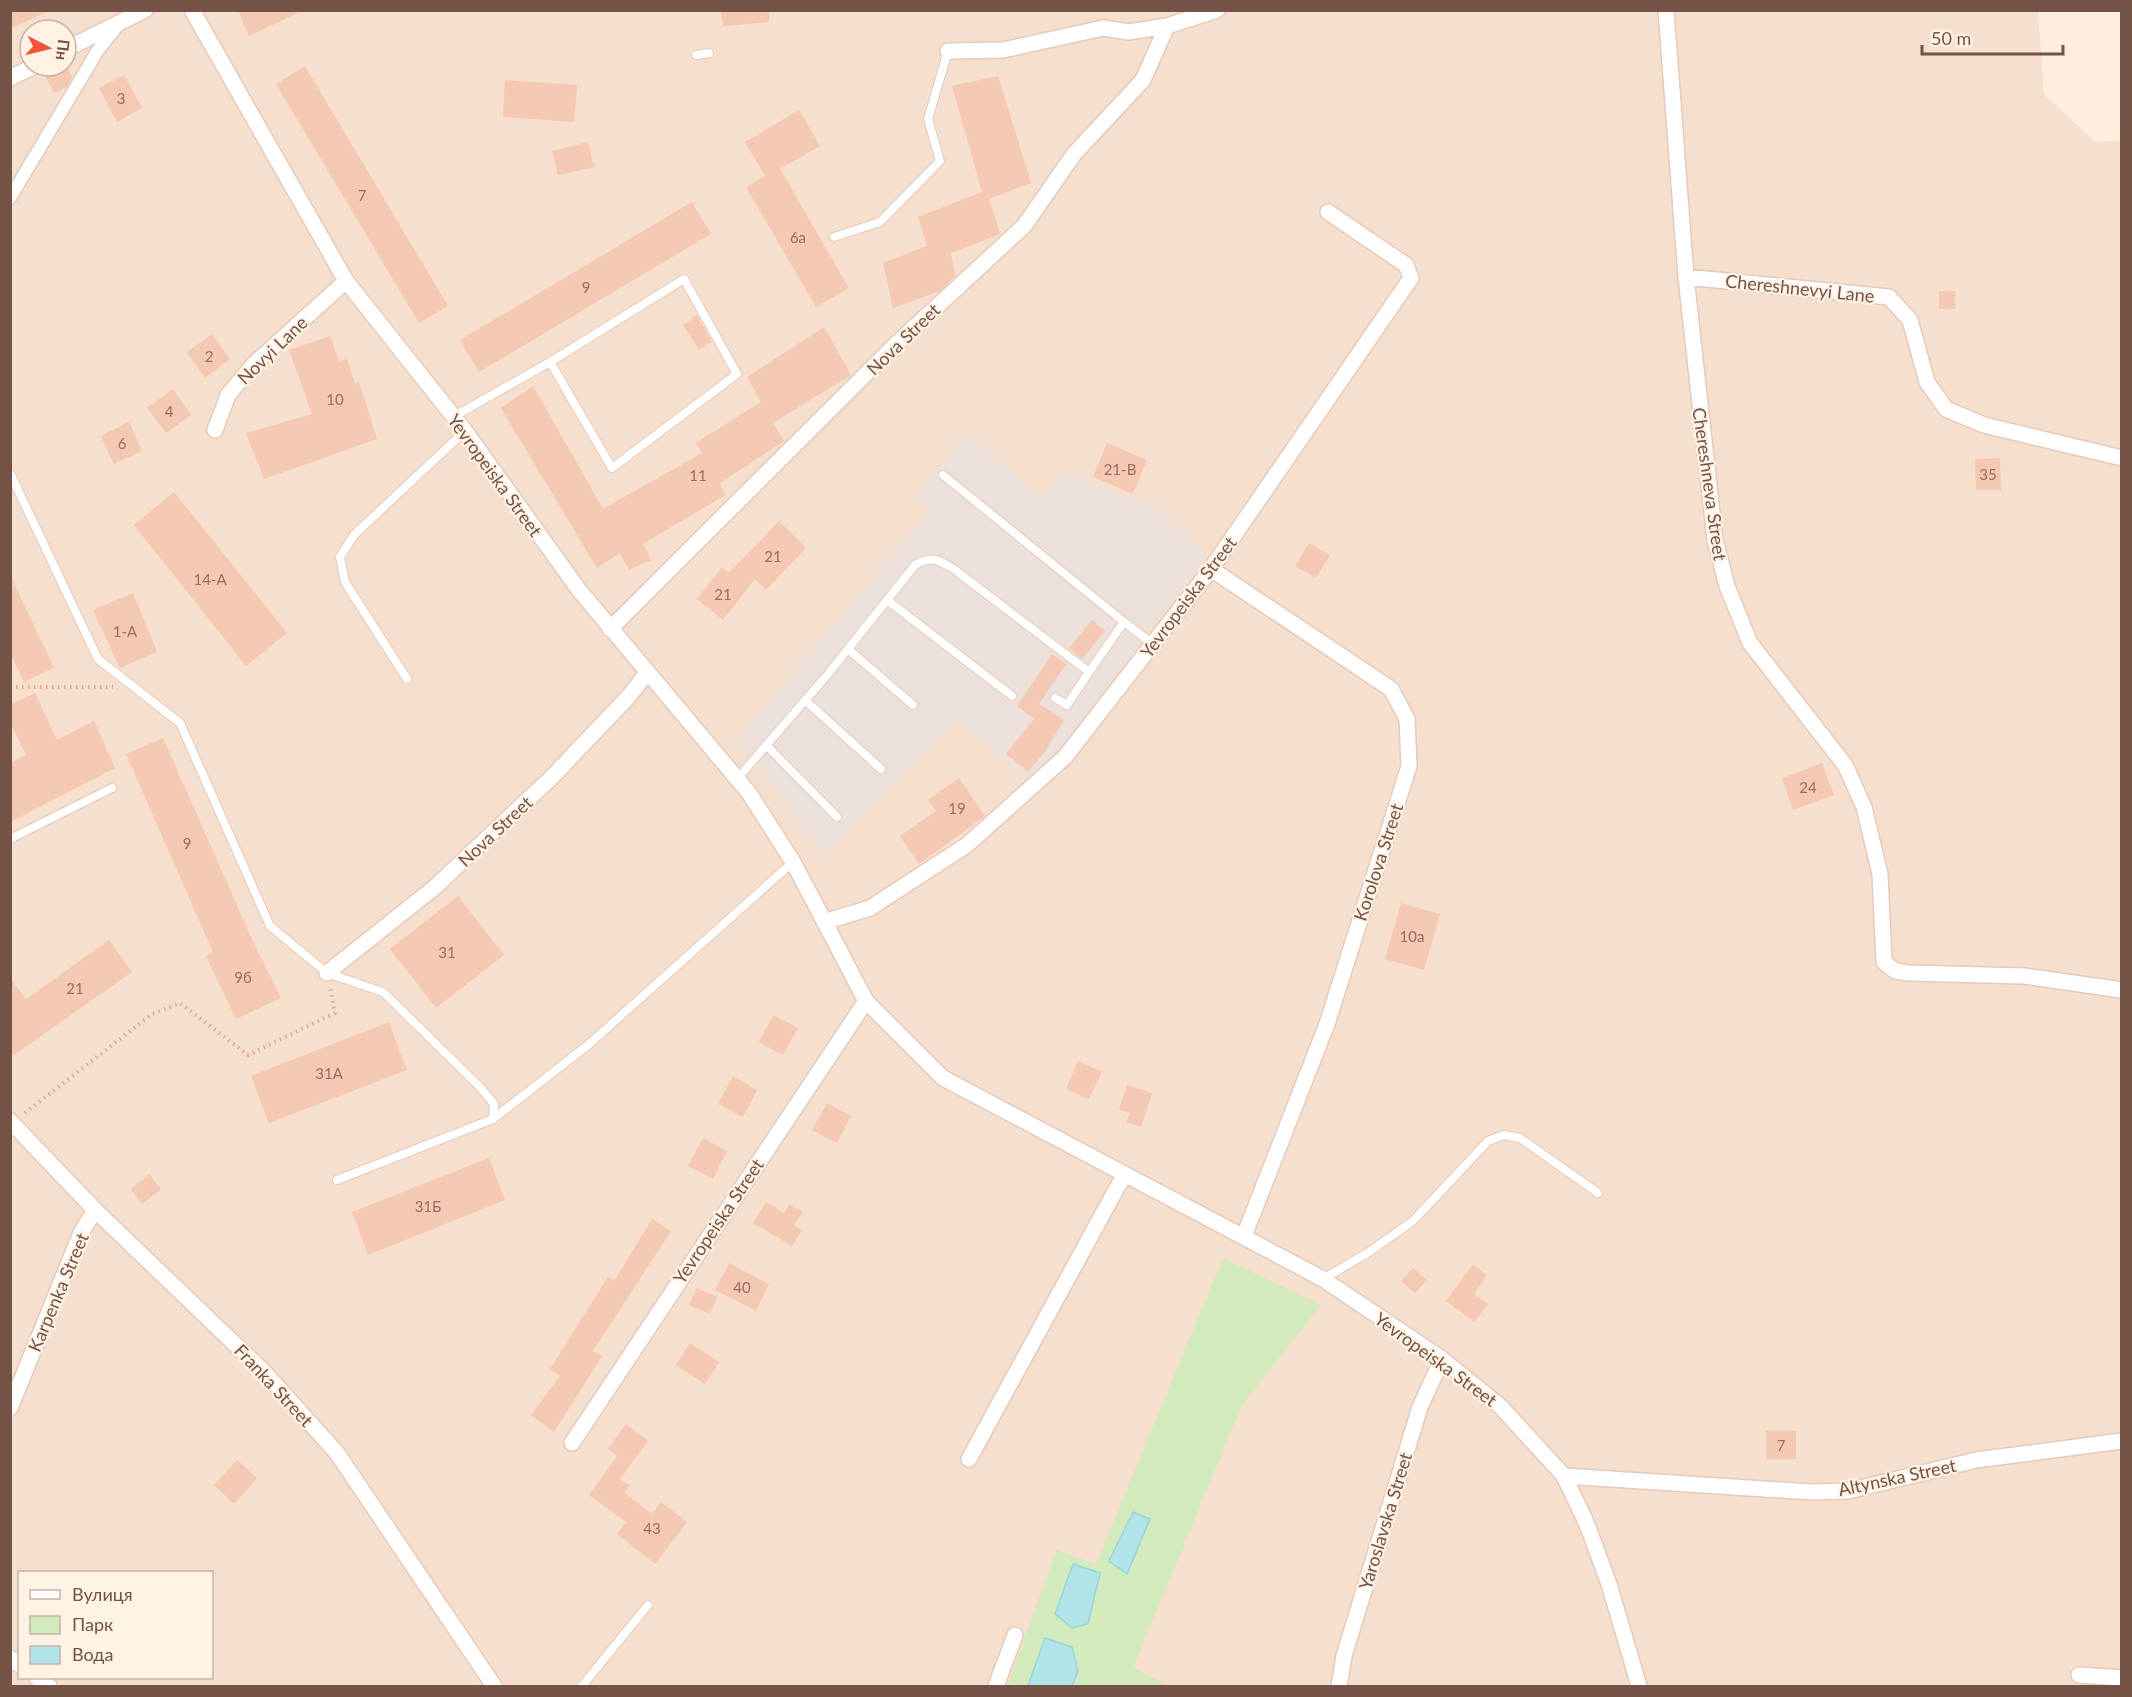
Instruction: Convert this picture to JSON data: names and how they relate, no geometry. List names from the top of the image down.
{
  "streets": {
    "street": [
      "Chereshnevyi Lane",
      "Nova Street",
      "Novyi Lane",
      "Yevropeiska Street",
      "Chereshneva Street",
      "Korolova Street",
      "Karpenka Street",
      "Franka Street",
      "Altynska Street",
      "Yaroslavska Street"
    ]
  },
  "crossings": [
    ["Chereshnevyi Lane", "Chereshneva Street"],
    ["Nova Street", "Yevropeiska Street"],
    ["Novyi Lane", "Yevropeiska Street"],
    ["Yevropeiska Street", "Korolova Street"],
    ["Yevropeiska Street", "Altynska Street"],
    ["Yevropeiska Street", "Yaroslavska Street"],
    ["Karpenka Street", "Franka Street"]
  ],
  "house_numbers": [
    "3",
    "7",
    "6а",
    "9",
    "2",
    "10",
    "4",
    "6",
    "21-В",
    "35",
    "11",
    "21",
    "14-А",
    "21",
    "1-А",
    "24",
    "19",
    "9",
    "10а",
    "31",
    "9б",
    "21",
    "31А",
    "31Б",
    "40",
    "7",
    "43"
  ],
  "legend": ["Вулиця", "Парк", "Вода"],
  "scale_bar": "50 m",
  "north": "right"
}
